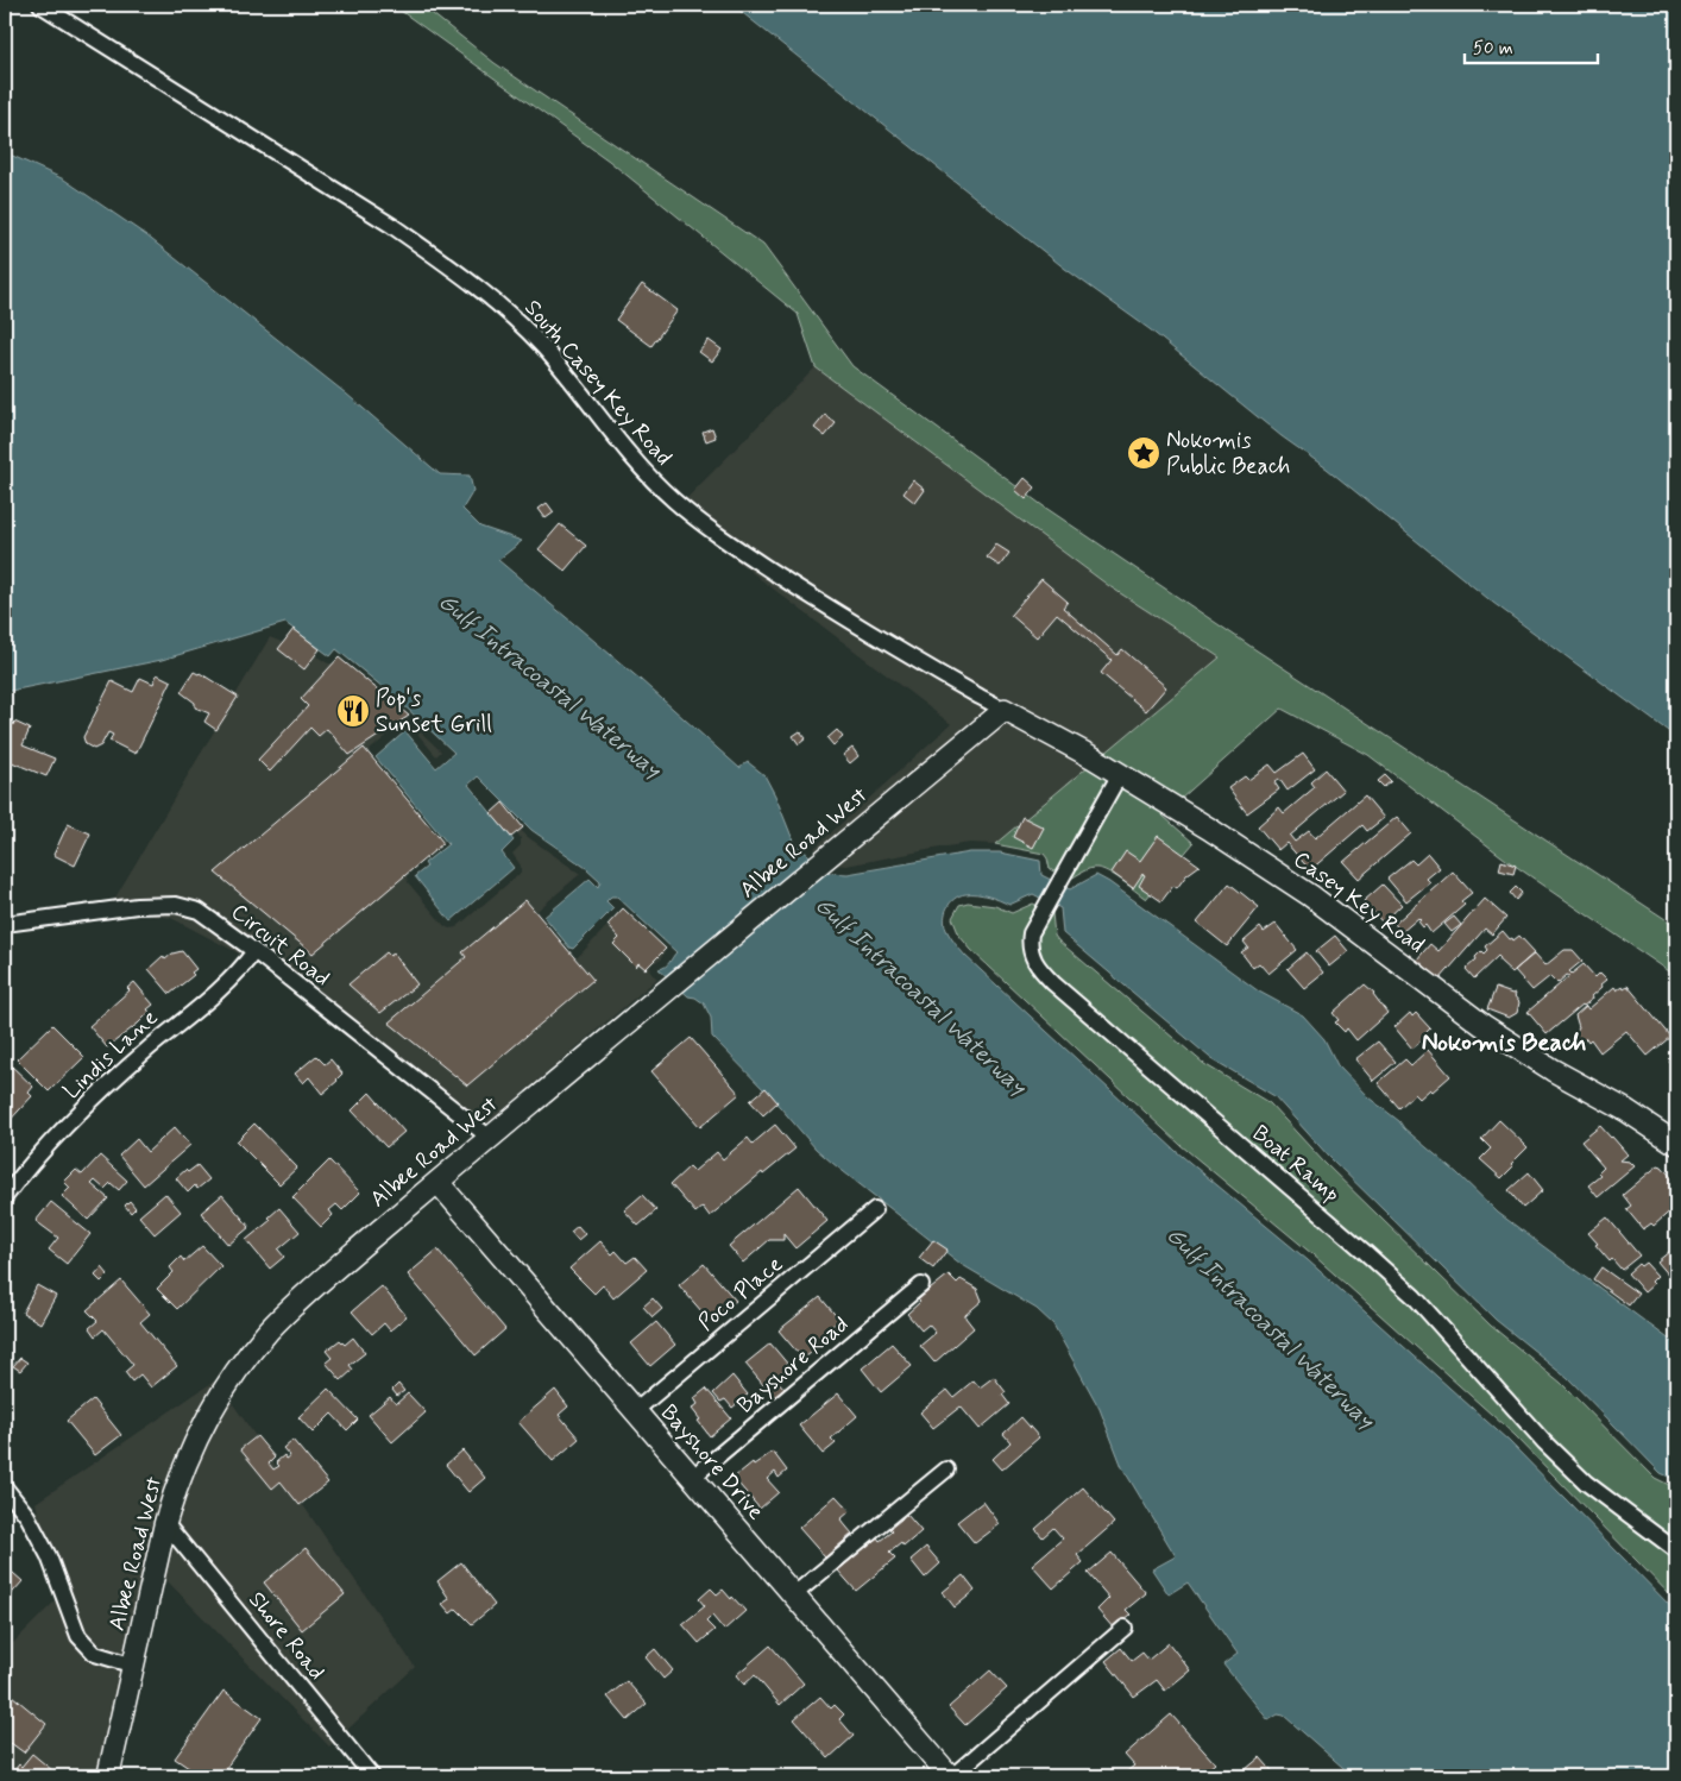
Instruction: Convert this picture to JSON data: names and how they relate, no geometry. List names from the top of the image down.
{
  "streets": {
    "street": [
      "South Casey Key Road",
      "Albee Road West",
      "Casey Key Road",
      "Circuit Road",
      "Lindis Lane",
      "Boat Ramp",
      "Poco Place",
      "Bayshore Road",
      "Bayshore Drive",
      "Shore Road"
    ]
  },
  "crossings": [
    ["South Casey Key Road", "Albee Road West"],
    ["South Casey Key Road", "Casey Key Road"],
    ["Albee Road West", "Casey Key Road"],
    ["Albee Road West", "Circuit Road"],
    ["Albee Road West", "Bayshore Drive"],
    ["Albee Road West", "Shore Road"],
    ["Casey Key Road", "Boat Ramp"],
    ["Circuit Road", "Lindis Lane"],
    ["Poco Place", "Bayshore Drive"],
    ["Bayshore Road", "Bayshore Drive"]
  ],
  "districts": ["Nokomis Beach"],
  "water": ["Gulf Intracoastal Waterway"],
  "places": {
    "place": ["Nokomis Public Beach"],
    "restaurant": ["Pop's Sunset Grill"]
  },
  "scale_bar": "50 m"
}
